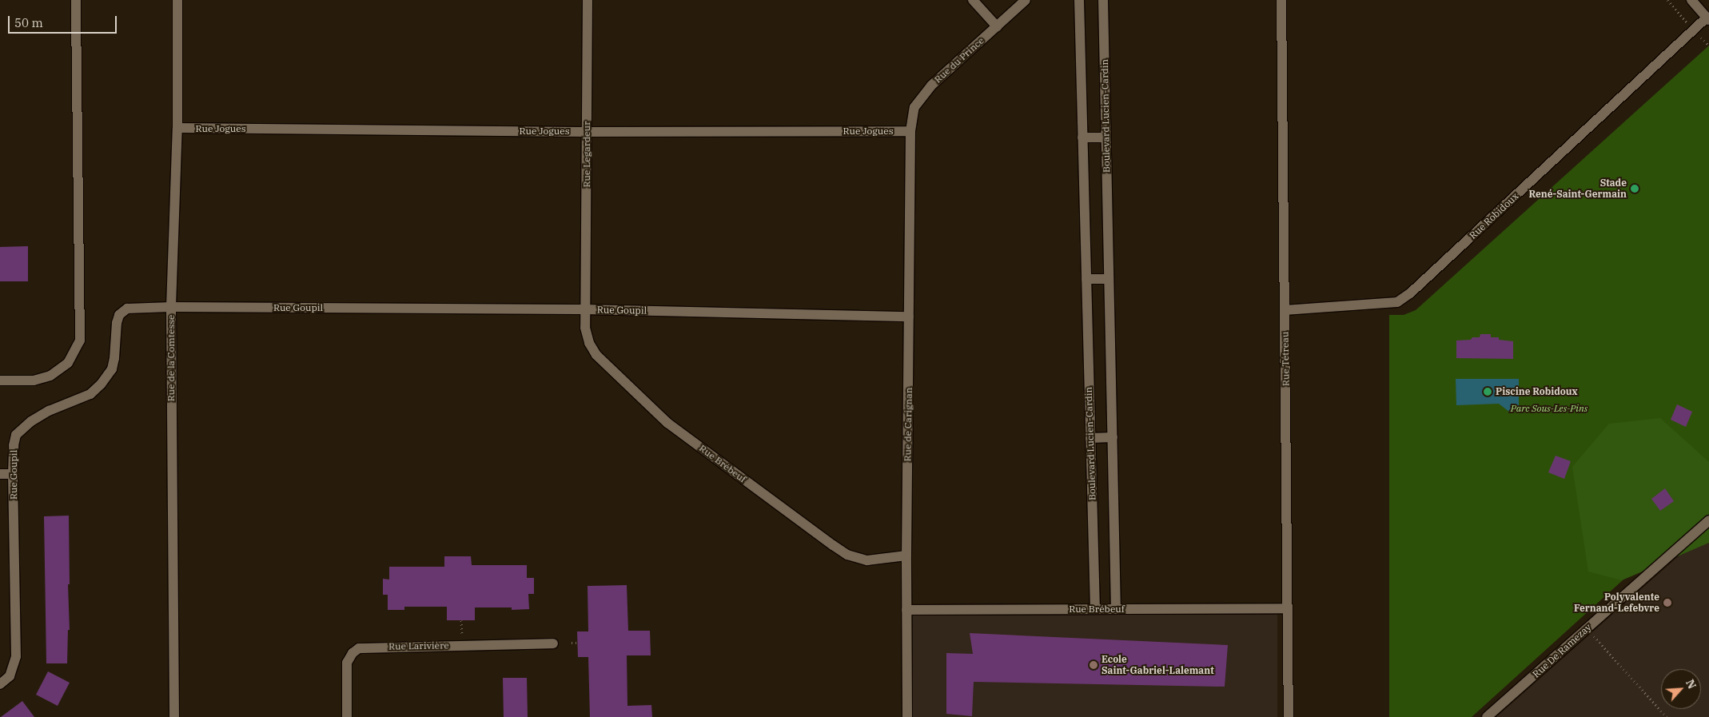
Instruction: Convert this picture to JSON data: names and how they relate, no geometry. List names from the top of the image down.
{
  "streets": {
    "street": [
      "Rue du Prince",
      "Boulevard Lucien-Cardin",
      "Rue Jogues",
      "Rue Legardeur",
      "Rue Robidoux",
      "Rue Goupil",
      "Rue de la Comtesse",
      "Rue Tétreau",
      "Rue de Carignan",
      "Rue Brébeuf",
      "Rue Larivière",
      "Rue De Ramezay"
    ]
  },
  "crossings": [
    ["Rue du Prince", "Rue Jogues"],
    ["Rue du Prince", "Rue de Carignan"],
    ["Boulevard Lucien-Cardin", "Rue Brébeuf"],
    ["Rue Jogues", "Rue Legardeur"],
    ["Rue Jogues", "Rue de la Comtesse"],
    ["Rue Jogues", "Rue de Carignan"],
    ["Rue Legardeur", "Rue Goupil"],
    ["Rue Legardeur", "Rue Brébeuf"],
    ["Rue Robidoux", "Rue Tétreau"],
    ["Rue Goupil", "Rue de la Comtesse"],
    ["Rue Goupil", "Rue de Carignan"],
    ["Rue Goupil", "Rue Brébeuf"],
    ["Rue Tétreau", "Rue Brébeuf"],
    ["Rue de Carignan", "Rue Brébeuf"]
  ],
  "parks": ["Parc Sous-Les-Pins"],
  "places": [
    "Stade René-Saint-Germain",
    "Piscine Robidoux",
    "Polyvalente Fernand-Lefebvre",
    "Ecole Saint-Gabriel-Lalemant"
  ],
  "scale_bar": "50 m",
  "north": "top right"
}
